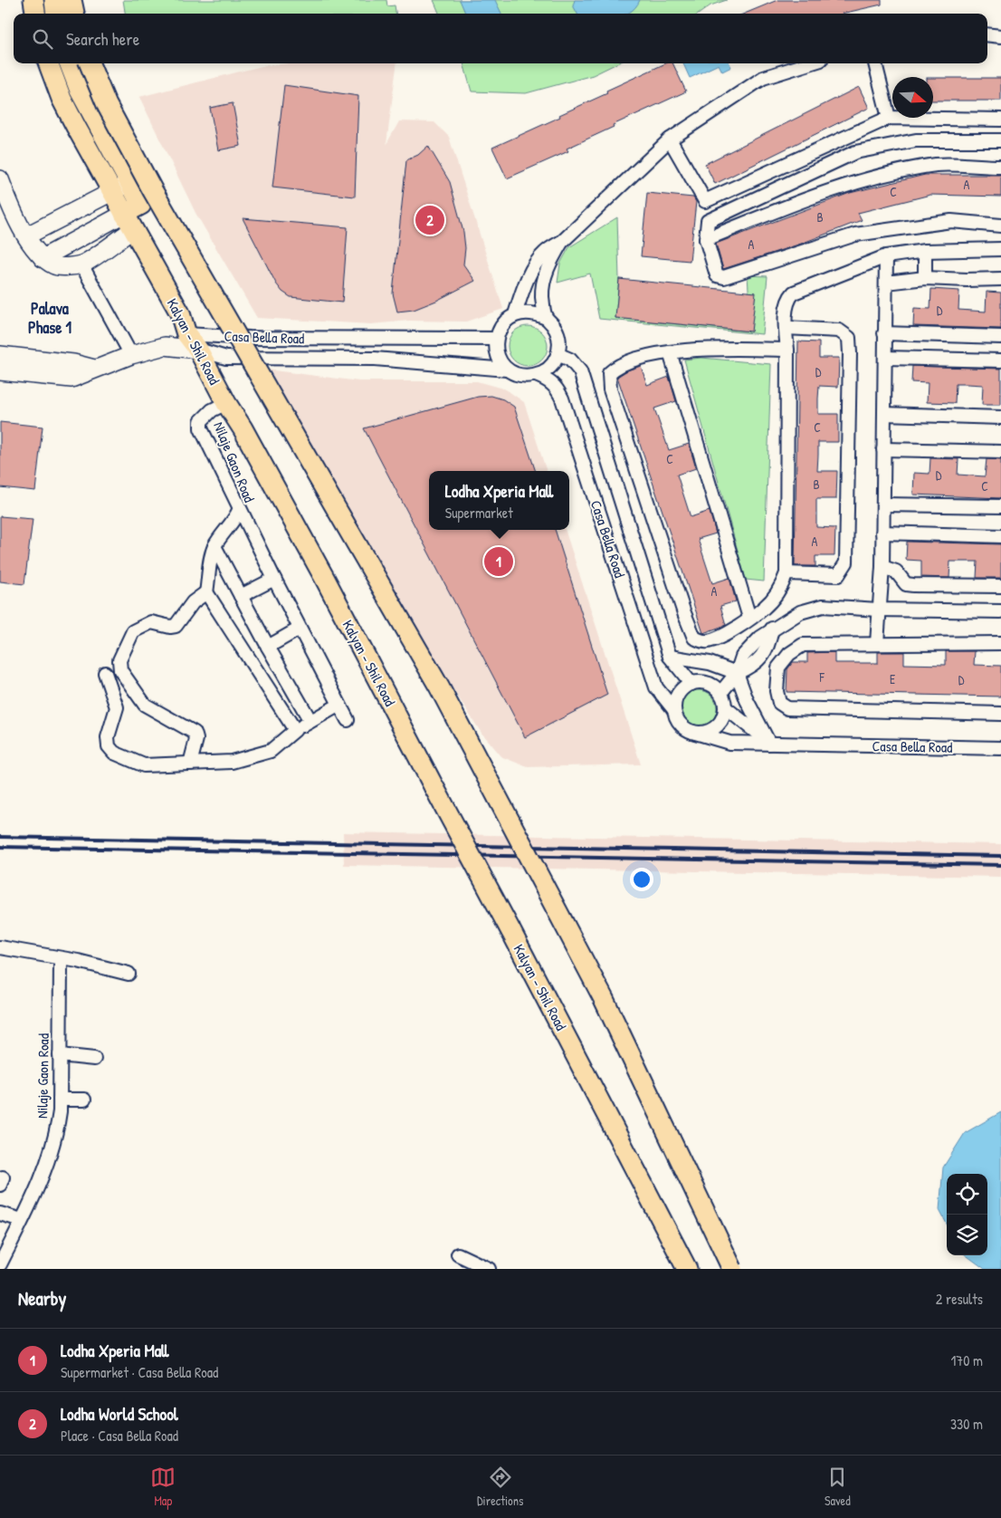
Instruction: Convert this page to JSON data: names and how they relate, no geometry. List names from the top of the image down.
{
  "streets": {
    "main road": ["Kalyan - Shil Road"],
    "street": ["Casa Bella Road", "Nilaje Gaon Road"]
  },
  "crossings": [
    ["Casa Bella Road", "Kalyan - Shil Road"],
    ["Kalyan - Shil Road", "Nilaje Gaon Road"]
  ],
  "districts": ["Palava Phase 1"],
  "house_numbers": [
    "A",
    "C",
    "B",
    "A",
    "D",
    "D",
    "C",
    "C",
    "D",
    "B",
    "C",
    "A",
    "A",
    "F",
    "E",
    "D"
  ],
  "north": "right",
  "page": {
    "search": "Search here",
    "pins": ["2", "1"],
    "popup": ["Lodha Xperia Mall", "Supermarket"],
    "heading": ["Nearby", "2 results"],
    "list": [
      {
        "mark": "1",
        "name": "Lodha Xperia Mall",
        "note": "Supermarket · Casa Bella Road",
        "value": "170 m"
      },
      {
        "mark": "2",
        "name": "Lodha World School",
        "note": "Place · Casa Bella Road",
        "value": "330 m"
      }
    ],
    "nav": ["Map", "Directions", "Saved"]
  }
}
